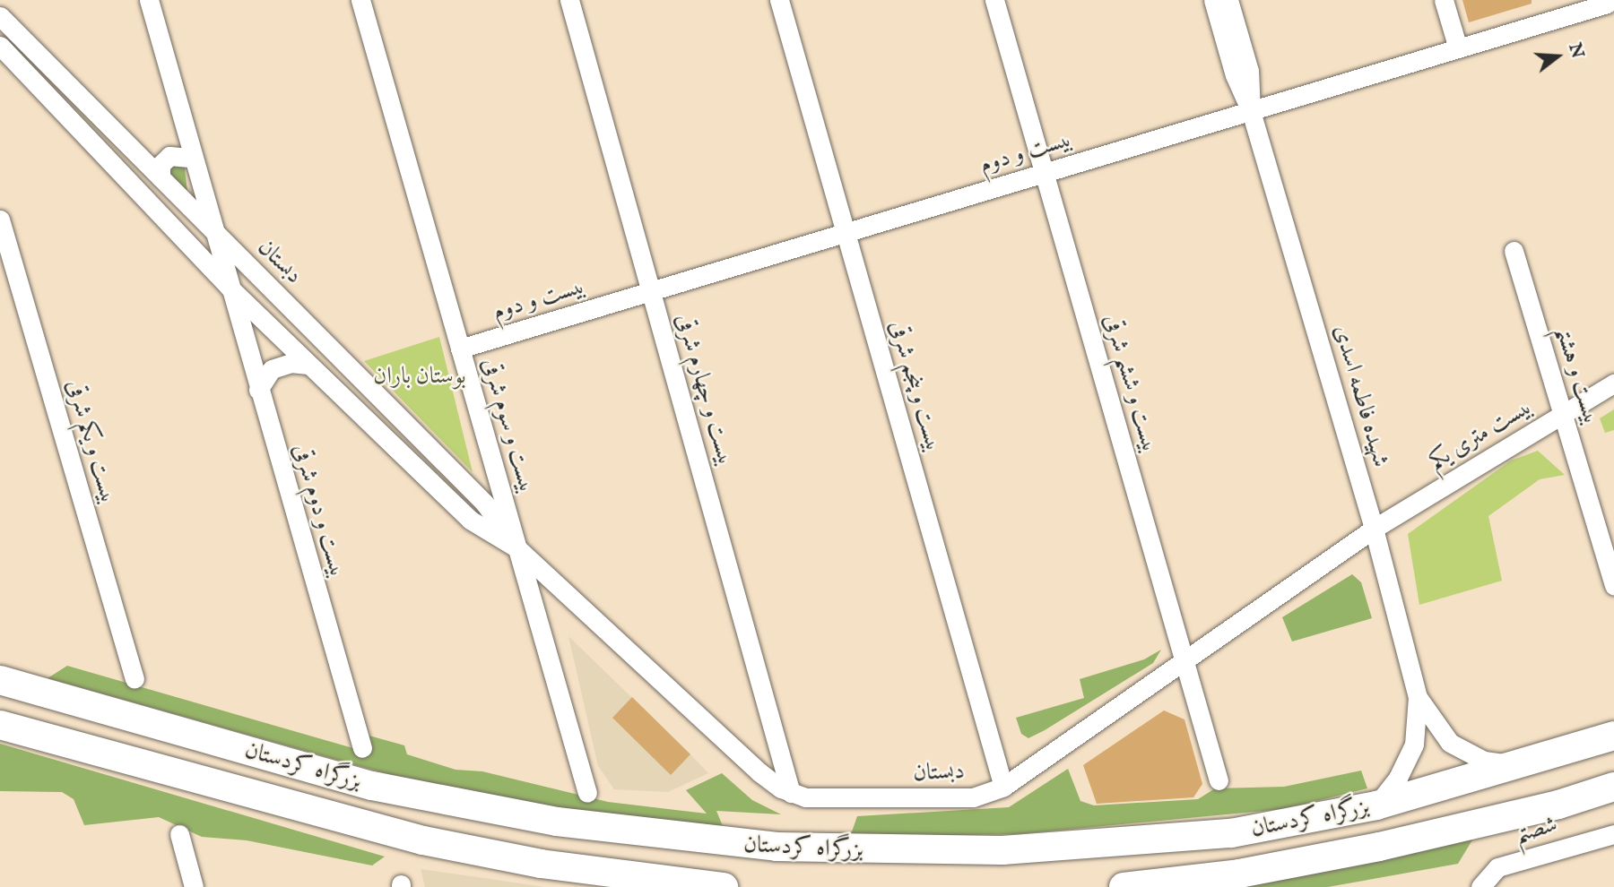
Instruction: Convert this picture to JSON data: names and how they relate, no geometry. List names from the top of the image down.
{
  "streets": {
    "highway": ["بزرگراه کردستان"],
    "street": [
      "بیست و دوم",
      "دبستان",
      "بیست و هشتم",
      "بیست و ششم شرقی",
      "بیست و پنجم شرقی",
      "بیست و چهارم شرقی",
      "شهیده فاطمه اسدی",
      "بیست و سوم شرقی",
      "بیست متری یکم",
      "بیست و یکم شرقی",
      "بیست و دوم شرقی",
      "شصتم"
    ]
  },
  "crossings": [
    ["بیست و دوم", "بیست و ششم شرقی"],
    ["بیست و دوم", "بیست و پنجم شرقی"],
    ["بیست و دوم", "بیست و چهارم شرقی"],
    ["بیست و دوم", "شهیده فاطمه اسدی"],
    ["بیست و دوم", "بیست و سوم شرقی"],
    ["دبستان", "بیست و ششم شرقی"],
    ["دبستان", "بیست و پنجم شرقی"],
    ["دبستان", "بیست و چهارم شرقی"],
    ["دبستان", "شهیده فاطمه اسدی"],
    ["دبستان", "بیست و سوم شرقی"],
    ["دبستان", "بیست متری یکم"],
    ["دبستان", "بیست و دوم شرقی"],
    ["بیست و هشتم", "بیست متری یکم"],
    ["شهیده فاطمه اسدی", "بیست متری یکم"]
  ],
  "parks": ["بوستان باران"],
  "north": "right"
}
